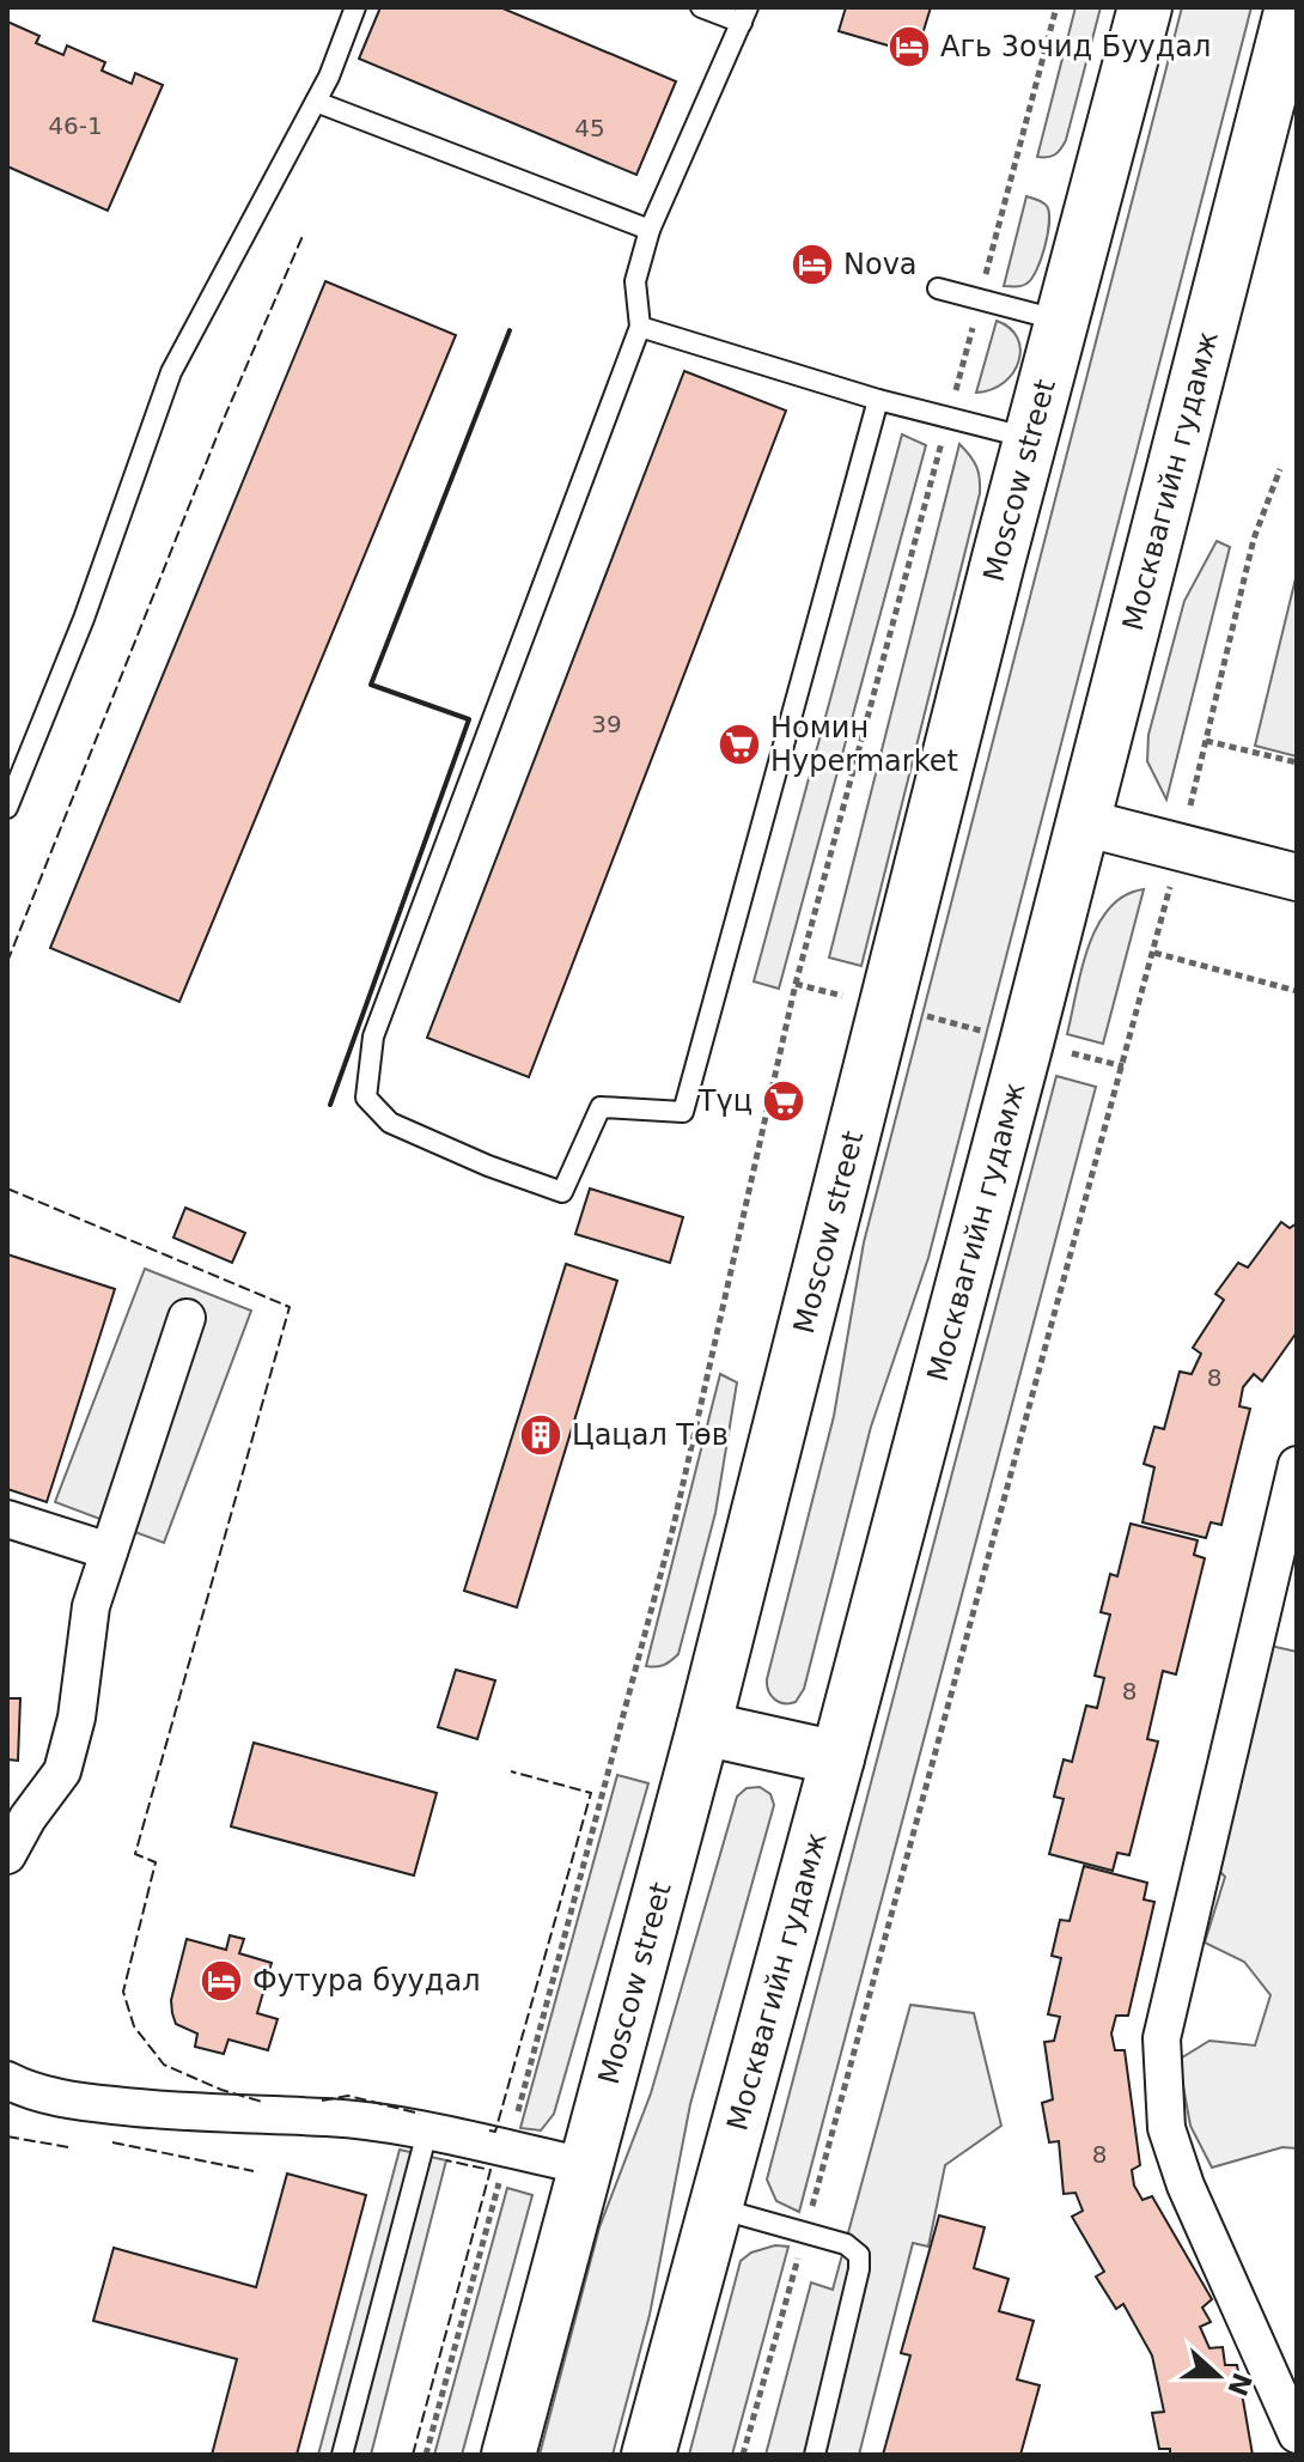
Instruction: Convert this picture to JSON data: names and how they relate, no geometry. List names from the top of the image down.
{
  "streets": {
    "highway": ["Moscow street", "Москвагийн гудамж"]
  },
  "places": {
    "hotel": ["Агь 3очид Буудал", "Nova", "Футура буудал"],
    "supermarket": ["Номин Hyрermarket", "Түц"],
    "building": ["Цацал Төв"]
  },
  "house_numbers": [
    "46-1",
    "45",
    "39",
    "8",
    "8",
    "8"
  ],
  "north": "right"
}
